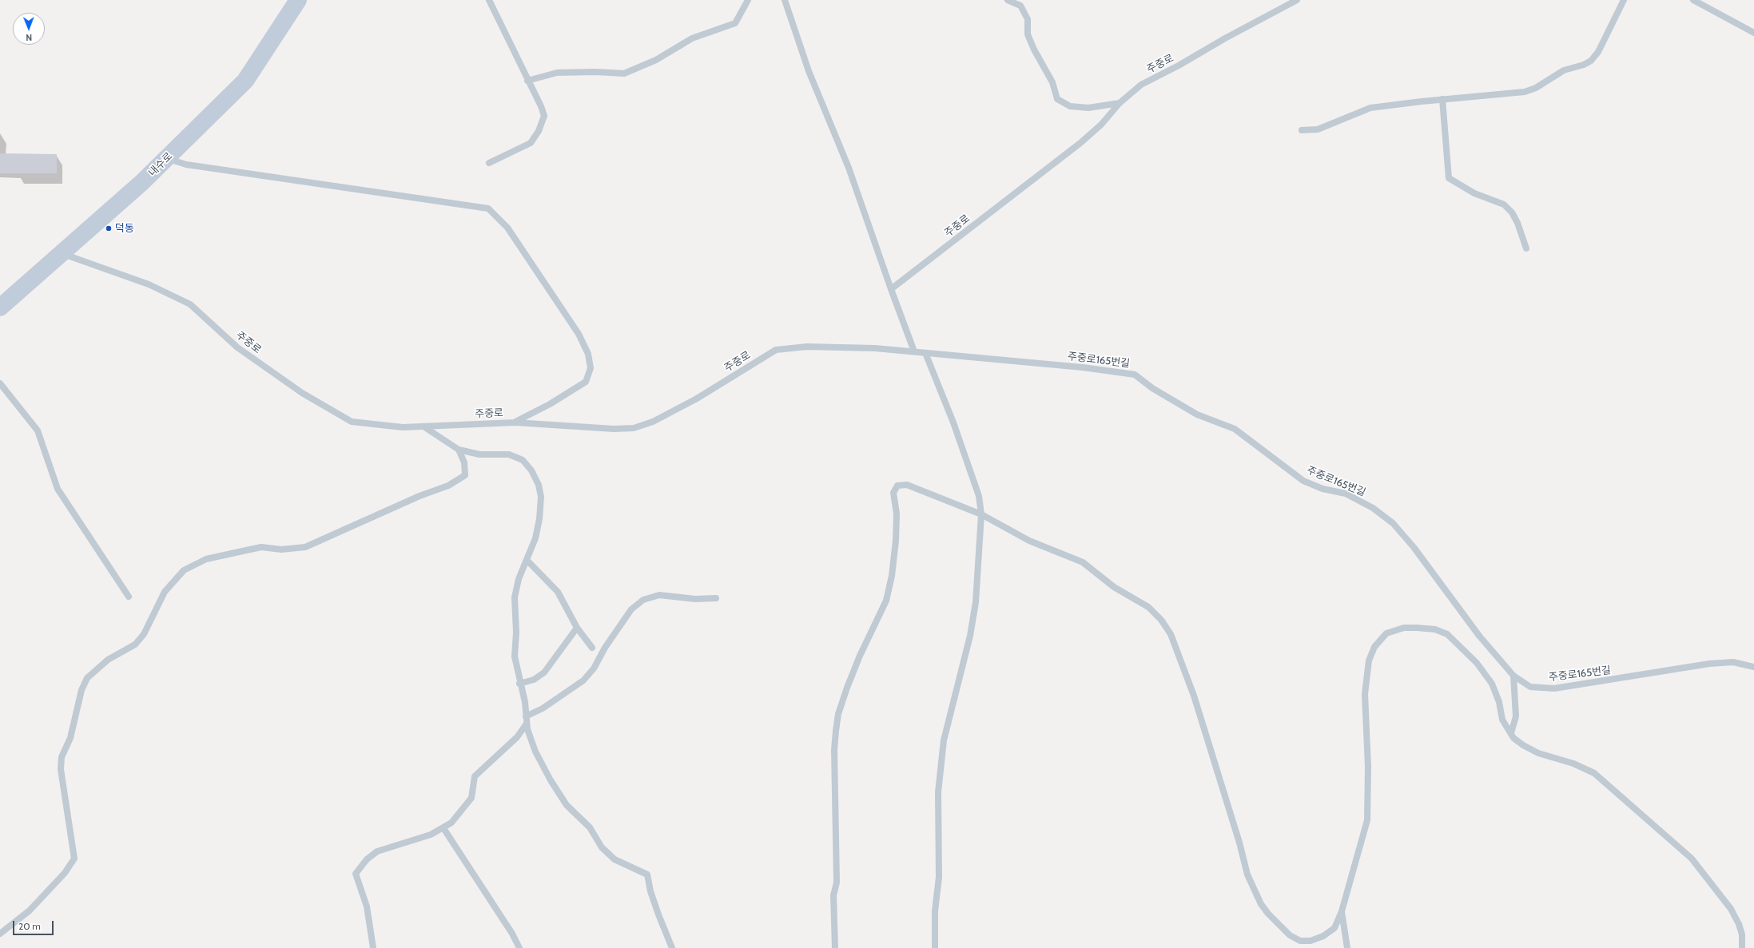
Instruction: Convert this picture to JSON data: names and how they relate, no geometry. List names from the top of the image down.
{
  "streets": {
    "street": ["내수로"],
    "lane": ["주중로", "주중로165번길"]
  },
  "crossings": [
    ["주중로", "내수로"],
    ["주중로", "주중로165번길"]
  ],
  "places": ["덕동"],
  "scale_bar": "20 m",
  "north": "bottom"
}
